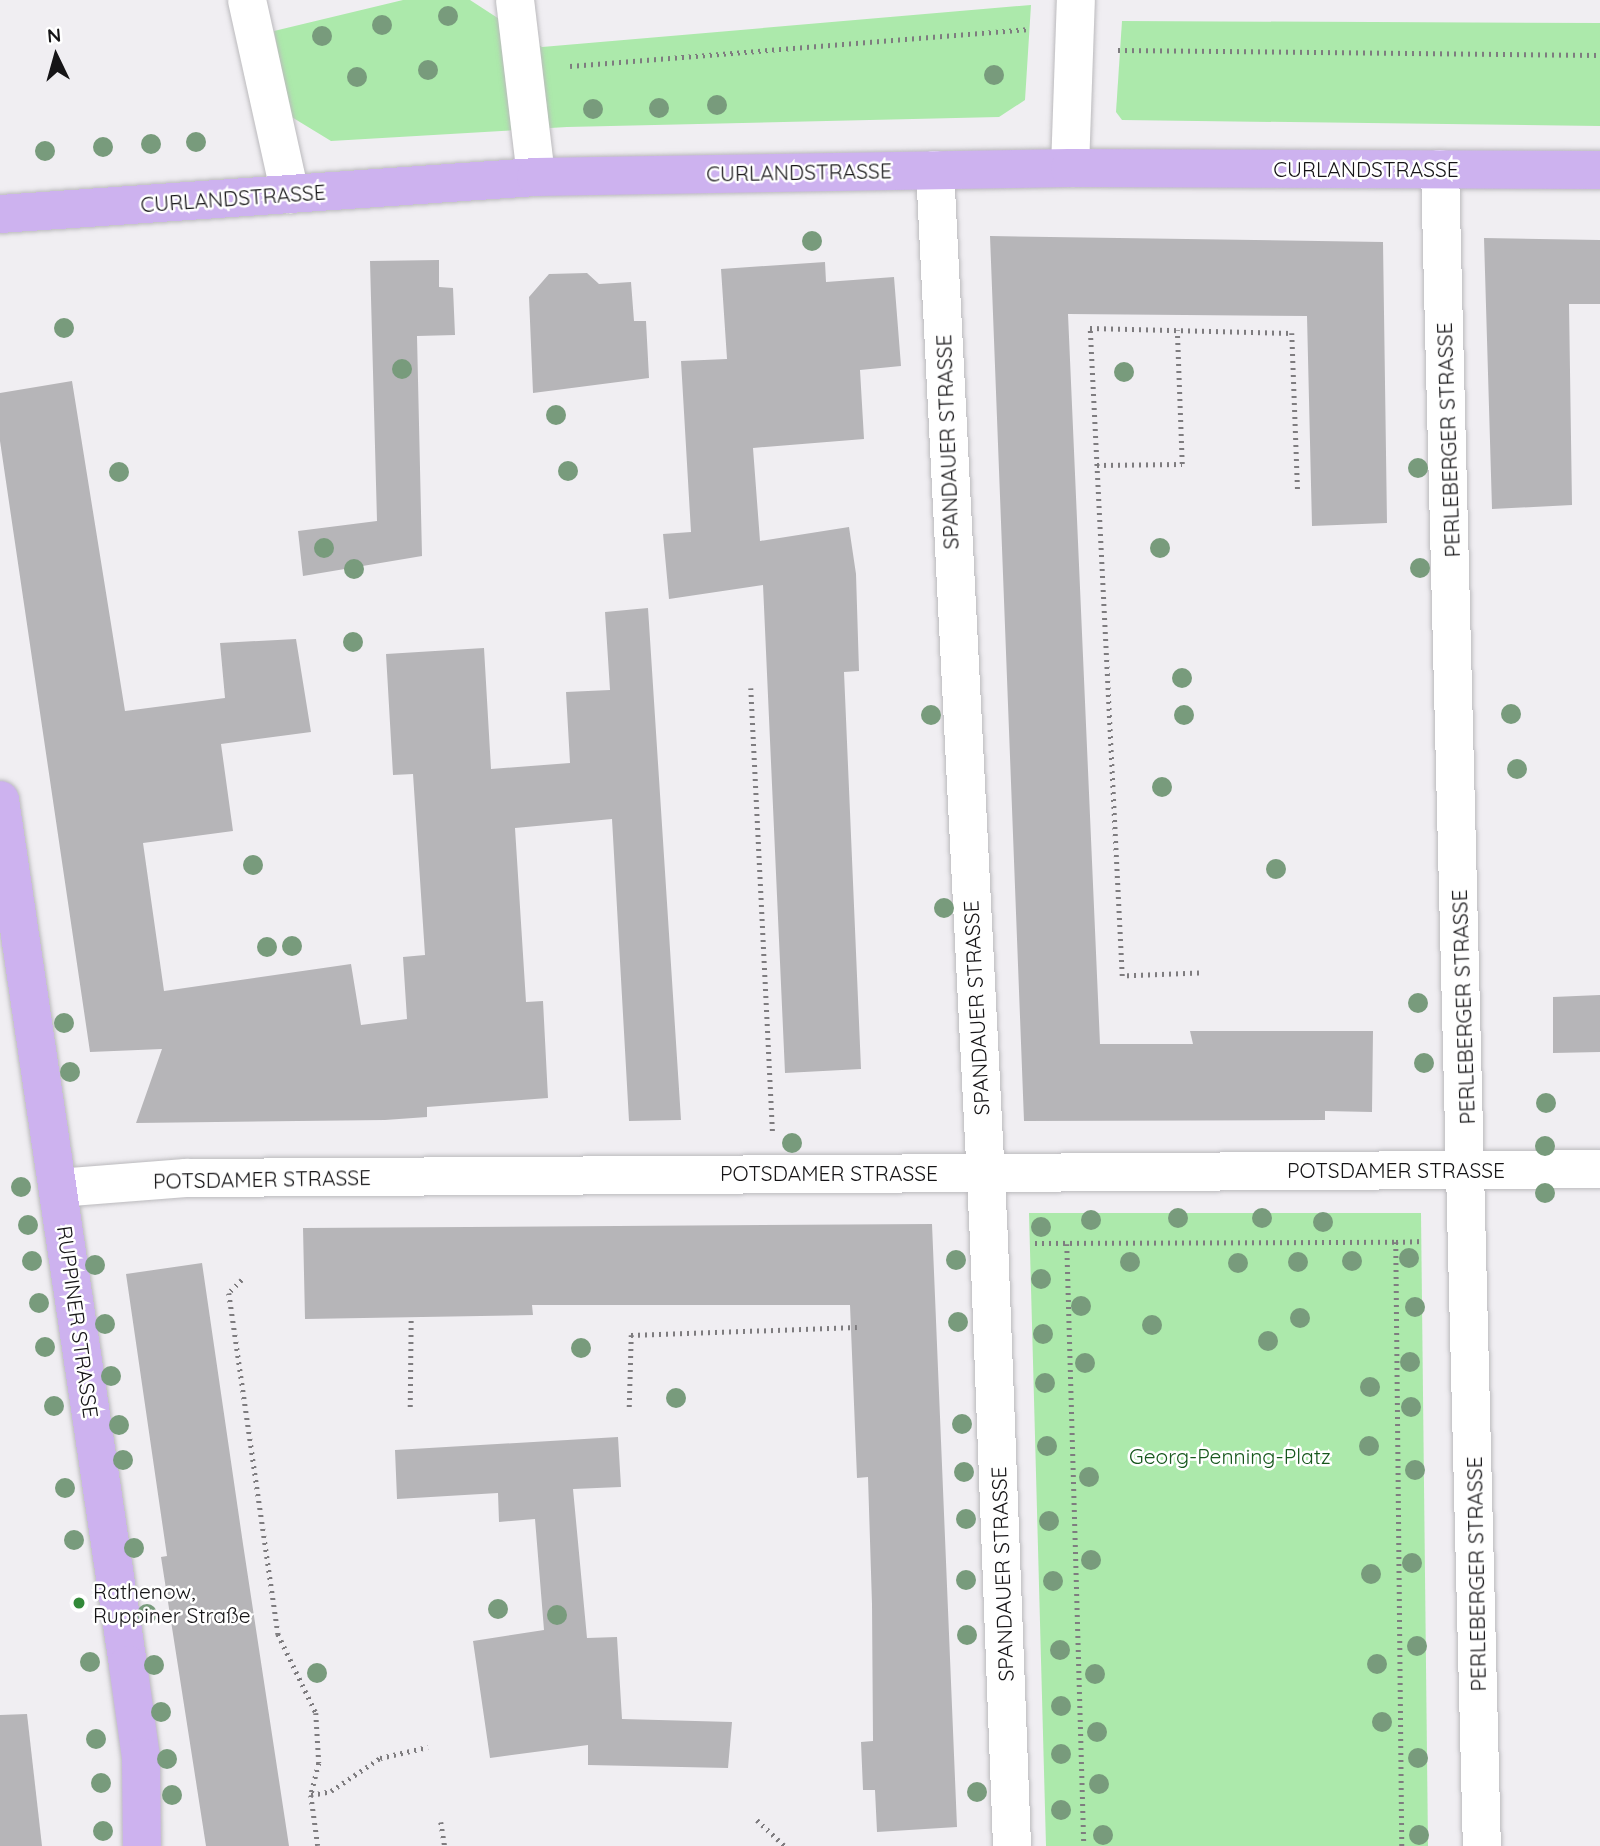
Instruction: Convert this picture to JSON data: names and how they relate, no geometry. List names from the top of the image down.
{
  "streets": {
    "main road": ["CURLANDSTRASSE", "RUPPINER STRASSE"],
    "street": ["PERLEBERGER STRASSE", "SPANDAUER STRASSE", "POTSDAMER STRASSE"]
  },
  "crossings": [
    ["CURLANDSTRASSE", "PERLEBERGER STRASSE"],
    ["CURLANDSTRASSE", "SPANDAUER STRASSE"],
    ["PERLEBERGER STRASSE", "POTSDAMER STRASSE"],
    ["SPANDAUER STRASSE", "POTSDAMER STRASSE"],
    ["POTSDAMER STRASSE", "RUPPINER STRASSE"]
  ],
  "parks": ["Georg-Penning-Platz"],
  "places": ["Rathenow, Ruppiner Straße"],
  "north": "top"
}
